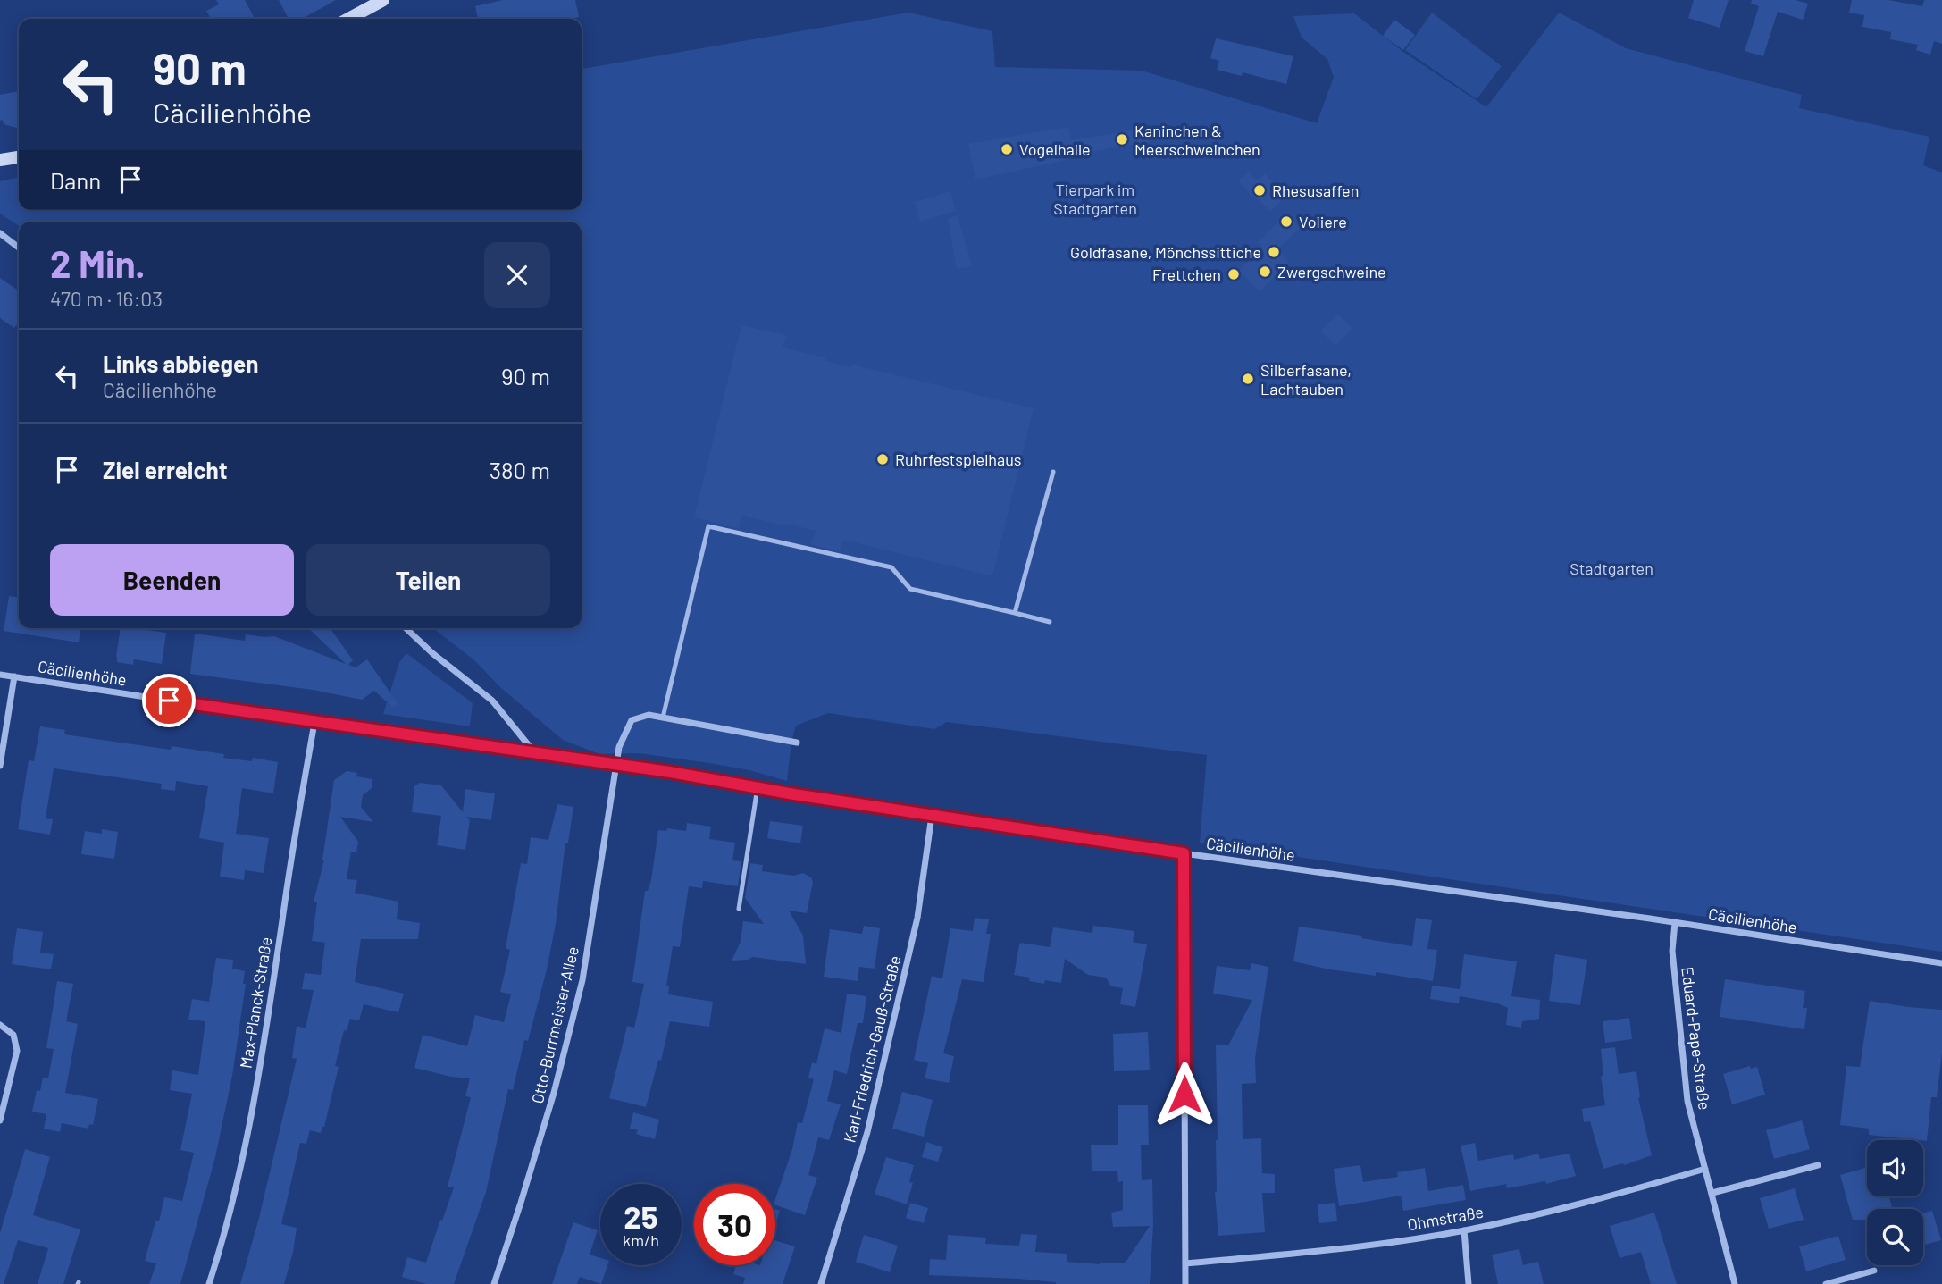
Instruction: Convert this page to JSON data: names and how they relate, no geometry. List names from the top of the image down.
{
  "streets": {
    "street": [
      "Cäcilienhöhe",
      "Max-Planck-Straße",
      "Otto-Burrmeister-Allee",
      "Eduard-Pape-Straße",
      "Karl-Friedrich-Gauß-Straße",
      "Ohmstraße"
    ]
  },
  "crossings": [
    ["Cäcilienhöhe", "Max-Planck-Straße"],
    ["Cäcilienhöhe", "Otto-Burrmeister-Allee"],
    ["Cäcilienhöhe", "Eduard-Pape-Straße"],
    ["Cäcilienhöhe", "Karl-Friedrich-Gauß-Straße"],
    ["Eduard-Pape-Straße", "Ohmstraße"]
  ],
  "parks": ["Tierpark im Stadtgarten", "Stadtgarten"],
  "places": [
    "Kaninchen & Meerschweinchen",
    "Vogelhalle",
    "Rhesusaffen",
    "Voliere",
    "Goldfasane, Mönchssittiche",
    "Zwergschweine",
    "Frettchen",
    "Silberfasane, Lachtauben",
    "Ruhrfestspielhaus"
  ],
  "page": {
    "turn": ["90 m", "Cäcilienhöhe"],
    "then": "Dann",
    "heading": ["2 Min.", "470 m · 16:03"],
    "list": [
      {
        "name": "Links abbiegen",
        "note": "Cäcilienhöhe",
        "value": "90 m"
      },
      {
        "name": "Ziel erreicht",
        "value": "380 m"
      }
    ],
    "buttons": ["Beenden", "Teilen"],
    "speed": "25 km/h",
    "limit": "30"
  }
}
